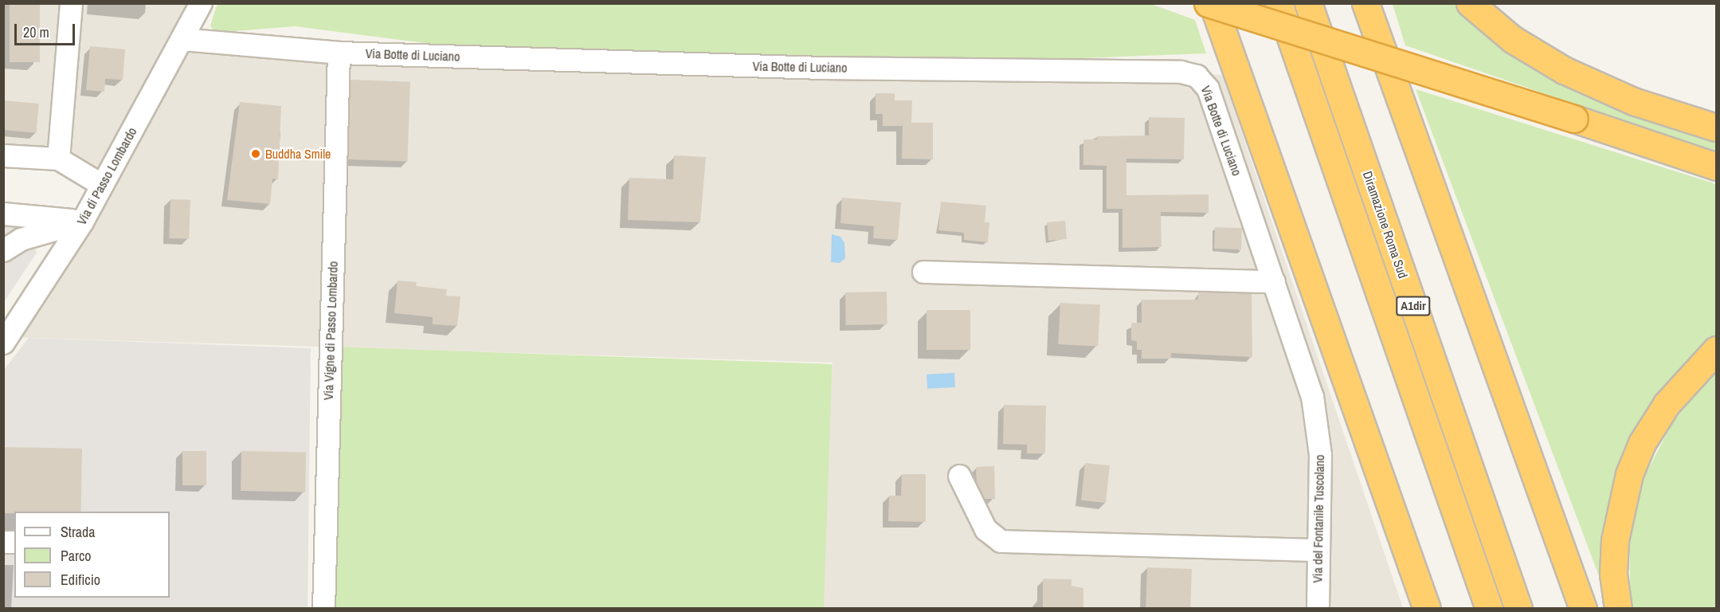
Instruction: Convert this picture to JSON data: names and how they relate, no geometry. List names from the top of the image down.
{
  "streets": {
    "highway": ["Diramazione Roma Sud", "A1dir"],
    "street": [
      "Via Botte di Luciano",
      "Via di Passo Lombardo",
      "Via Vigne di Passo Lombardo",
      "Via del Fontanile Tuscolano"
    ]
  },
  "crossings": [
    ["Via Botte di Luciano", "Via di Passo Lombardo"],
    ["Via Botte di Luciano", "Via Vigne di Passo Lombardo"],
    ["Via Botte di Luciano", "Via del Fontanile Tuscolano"]
  ],
  "places": ["Buddha Smile"],
  "legend": ["Strada", "Parco", "Edificio"],
  "scale_bar": "20 m"
}
